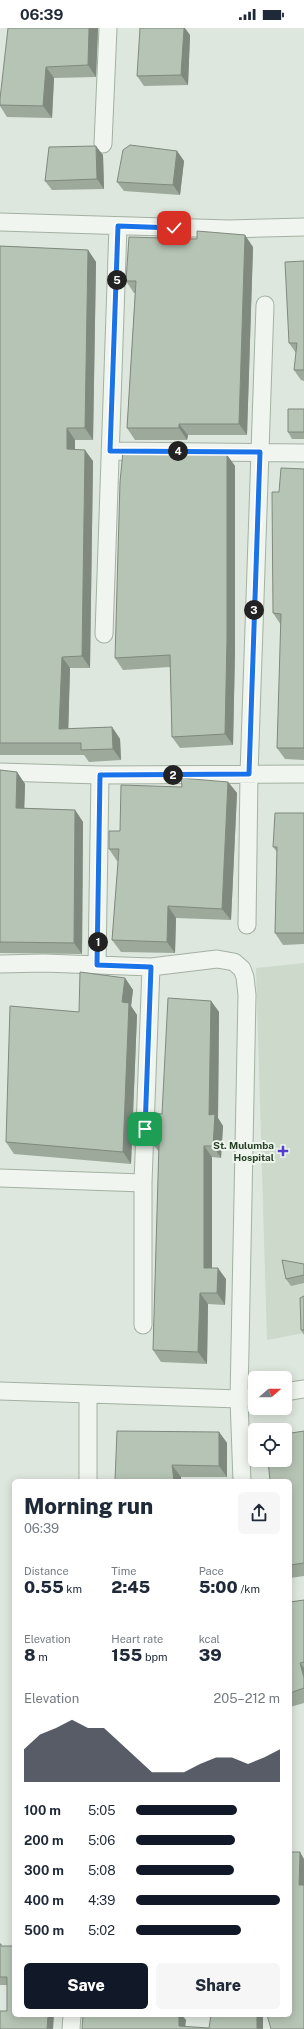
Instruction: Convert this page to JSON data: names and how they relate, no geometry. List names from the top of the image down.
{
  "places": {
    "health": ["St. Mulumba Hospital"]
  },
  "north": "right",
  "page": {
    "status": "06:39",
    "pins": [
      "5",
      "4",
      "3",
      "2",
      "1"
    ],
    "heading": ["Morning run", "06:39"],
    "stats": [
      ["Distance", "0.55 km"],
      ["Time", "2:45"],
      ["Pace", "5:00 /km"],
      ["Elevation", "8 m"],
      ["Heart rate", "155 bpm"],
      ["kcal", "39"]
    ],
    "chart": ["Elevation", "205–212 m"],
    "list": [
      {
        "name": "100 m",
        "note": "5:05"
      },
      {
        "name": "200 m",
        "note": "5:06"
      },
      {
        "name": "300 m",
        "note": "5:08"
      },
      {
        "name": "400 m",
        "note": "4:39"
      },
      {
        "name": "500 m",
        "note": "5:02"
      }
    ],
    "buttons": ["Save", "Share"]
  }
}
